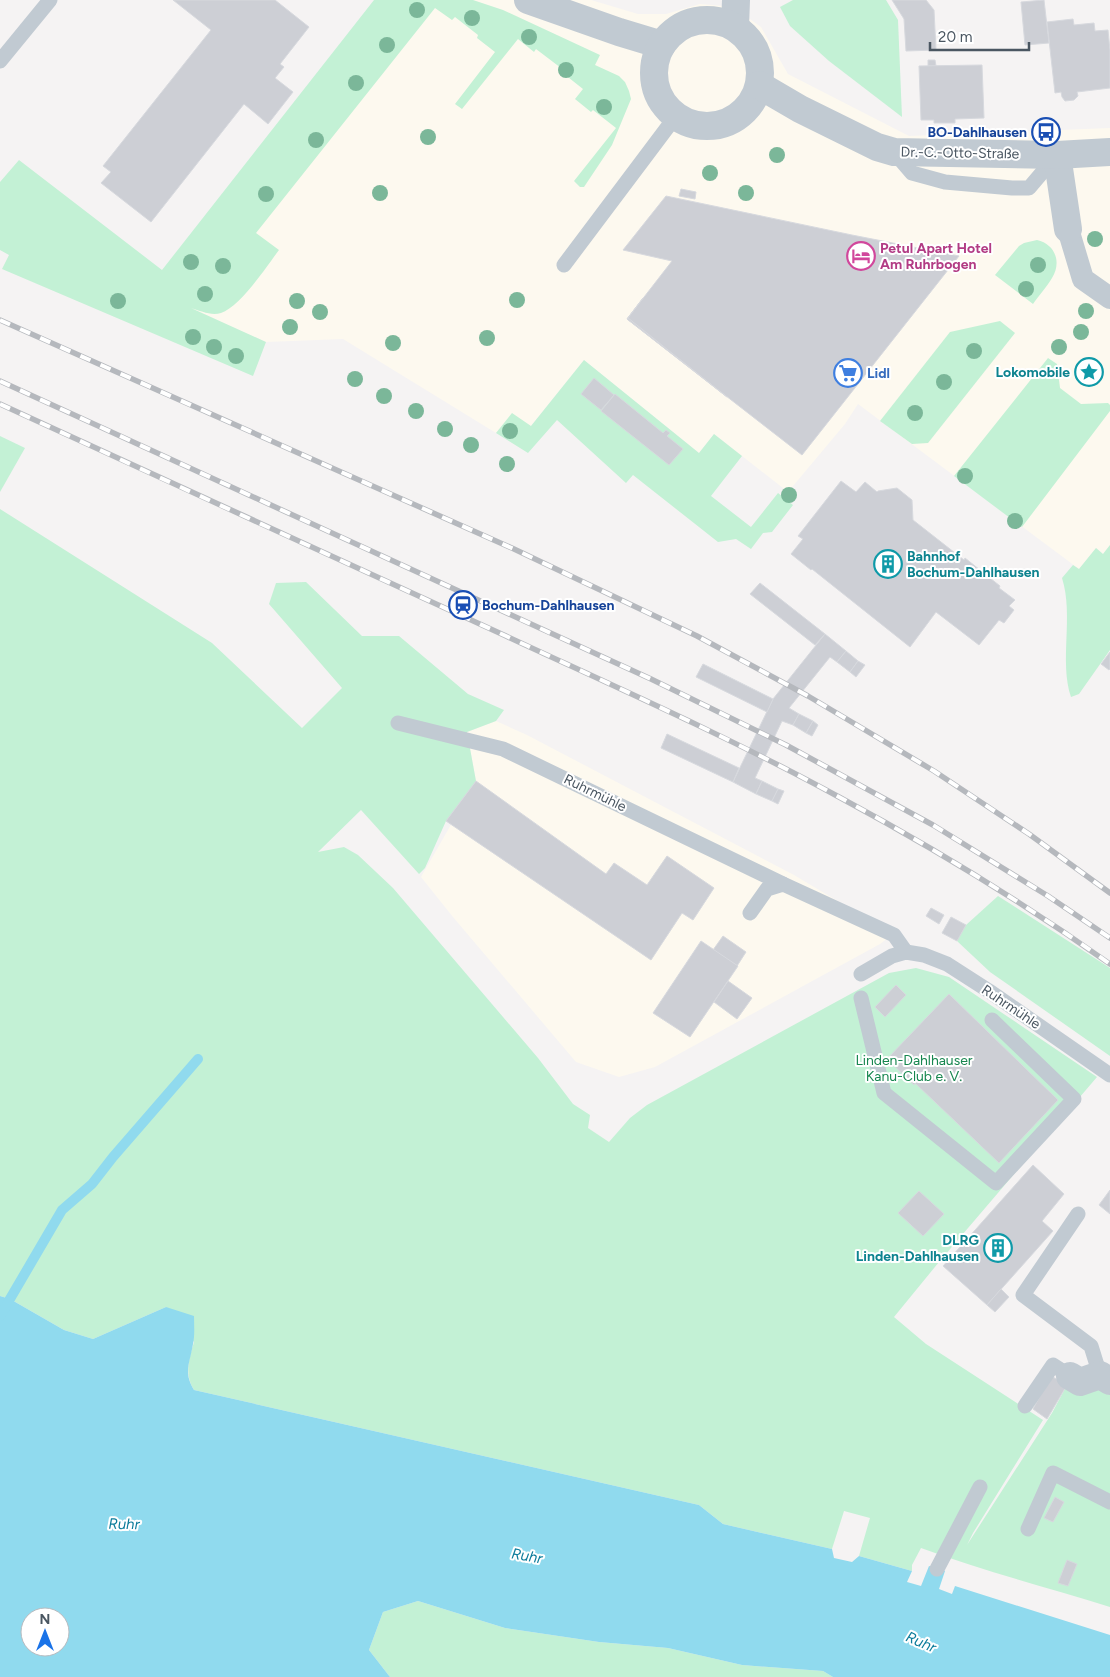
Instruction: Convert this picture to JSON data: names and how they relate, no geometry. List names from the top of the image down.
{
  "streets": {
    "street": ["Dr.-C.-Otto-Straße"],
    "lane": ["Ruhrmühle"]
  },
  "water": ["Ruhr"],
  "parks": ["Linden-Dahlhauser Kanu-Club e. V."],
  "places": {
    "bus stop": ["BO-Dahlhausen"],
    "hotel": ["Petul Apart Hotel Am Ruhrbogen"],
    "place": ["Lokomobile"],
    "supermarket": ["Lidl"],
    "building": ["Bahnhof Bochum-Dahlhausen", "DLRG Linden-Dahlhausen"],
    "station": ["Bochum-Dahlhausen"]
  },
  "scale_bar": "20 m",
  "north": "top"
}
